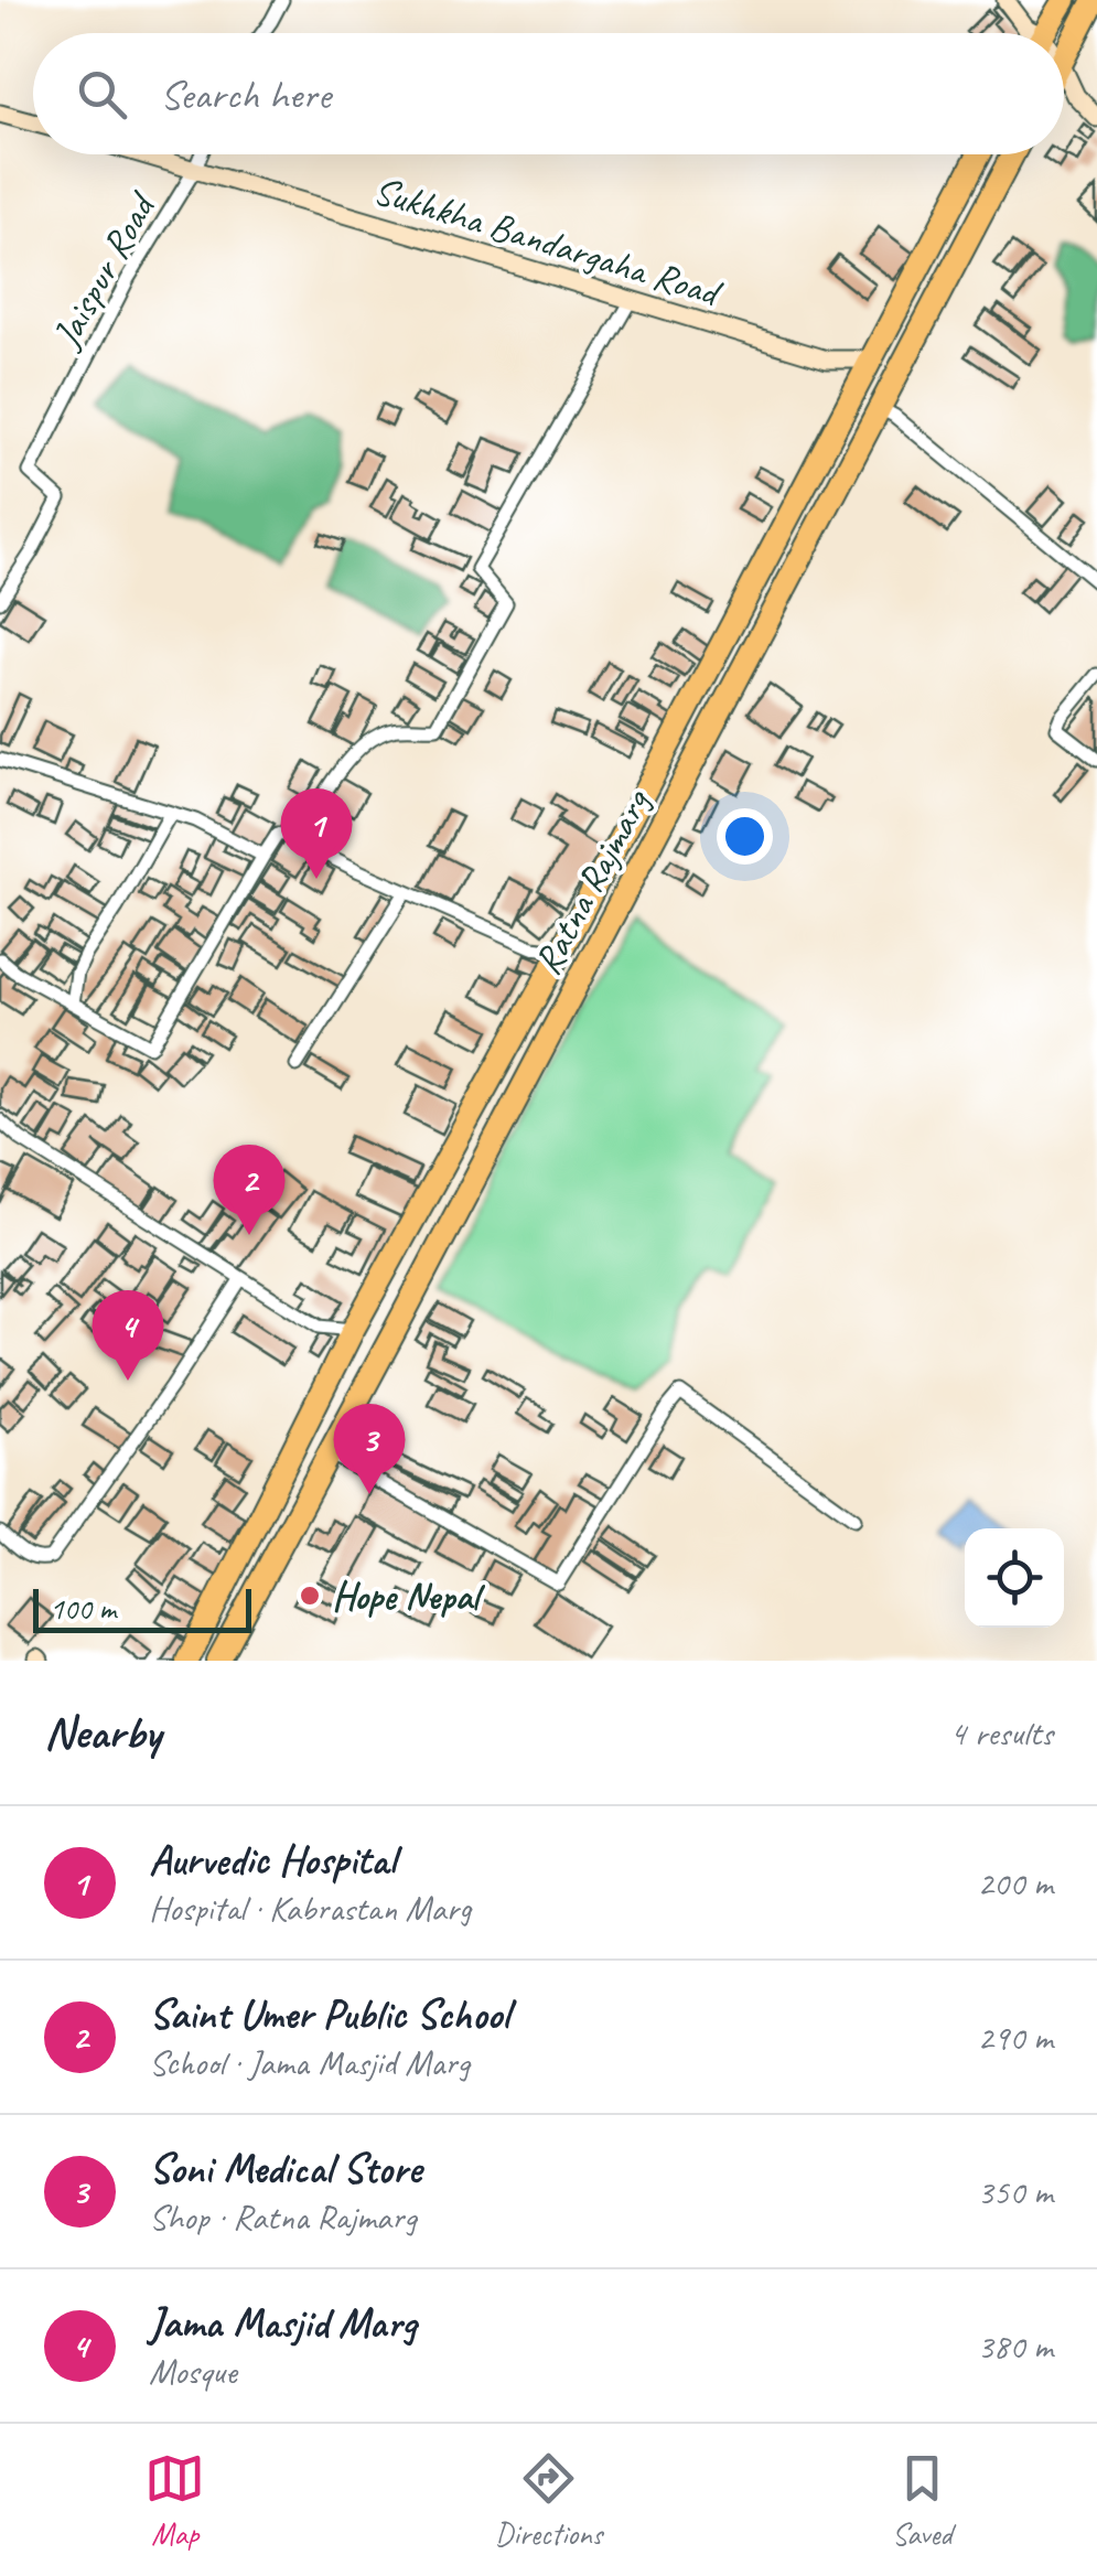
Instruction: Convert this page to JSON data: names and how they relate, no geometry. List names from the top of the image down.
{
  "streets": {
    "highway": ["Ratna Rajmarg"],
    "street": ["Sukhkha Bandargaha Road", "Jaispur Road"]
  },
  "crossings": [
    ["Sukhkha Bandargaha Road", "Jaispur Road"],
    ["Sukhkha Bandargaha Road", "Ratna Rajmarg"]
  ],
  "places": ["Hope Nepal"],
  "scale_bar": "100 m",
  "page": {
    "search": "Search here",
    "pins": [
      "1",
      "2",
      "4",
      "3"
    ],
    "scale": "100 m",
    "heading": ["Nearby", "4 results"],
    "list": [
      {
        "mark": "1",
        "name": "Aurvedic Hospital",
        "note": "Hospital · Kabrastan Marg",
        "value": "200 m"
      },
      {
        "mark": "2",
        "name": "Saint Umer Public School",
        "note": "School · Jama Masjid Marg",
        "value": "290 m"
      },
      {
        "mark": "3",
        "name": "Soni Medical Store",
        "note": "Shop · Ratna Rajmarg",
        "value": "350 m"
      },
      {
        "mark": "4",
        "name": "Jama Masjid Marg",
        "note": "Mosque",
        "value": "380 m"
      }
    ],
    "nav": ["Map", "Directions", "Saved"]
  }
}
